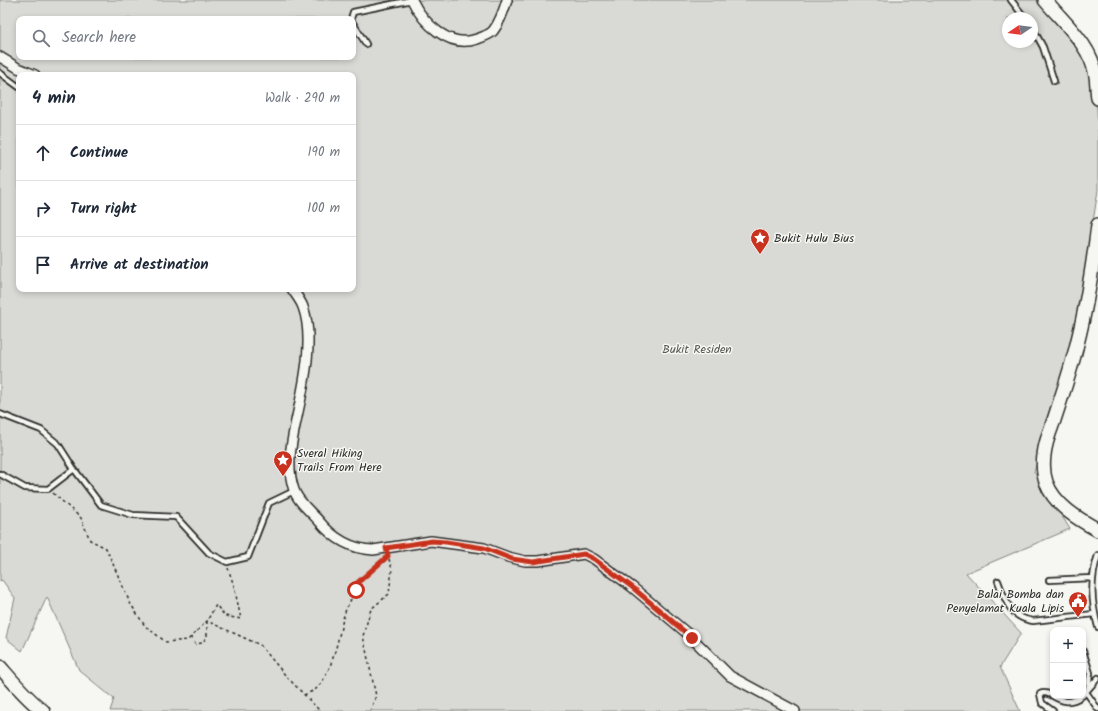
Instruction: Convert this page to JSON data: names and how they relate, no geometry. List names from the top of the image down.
{
  "parks": ["Bukit Residen"],
  "places": {
    "place": ["Bukit Hulu Bius", "Sveral Hiking Trails From Here"],
    "public building": ["Balai Bomba dan Penyelamat Kuala Lipis"]
  },
  "north": "left",
  "page": {
    "search": "Search here",
    "heading": ["4 min", "Walk · 290 m"],
    "list": [
      ["Continue", "190 m"],
      ["Turn right", "100 m"],
      "Arrive at destination"
    ],
    "map_buttons": ["+", "−"]
  }
}
